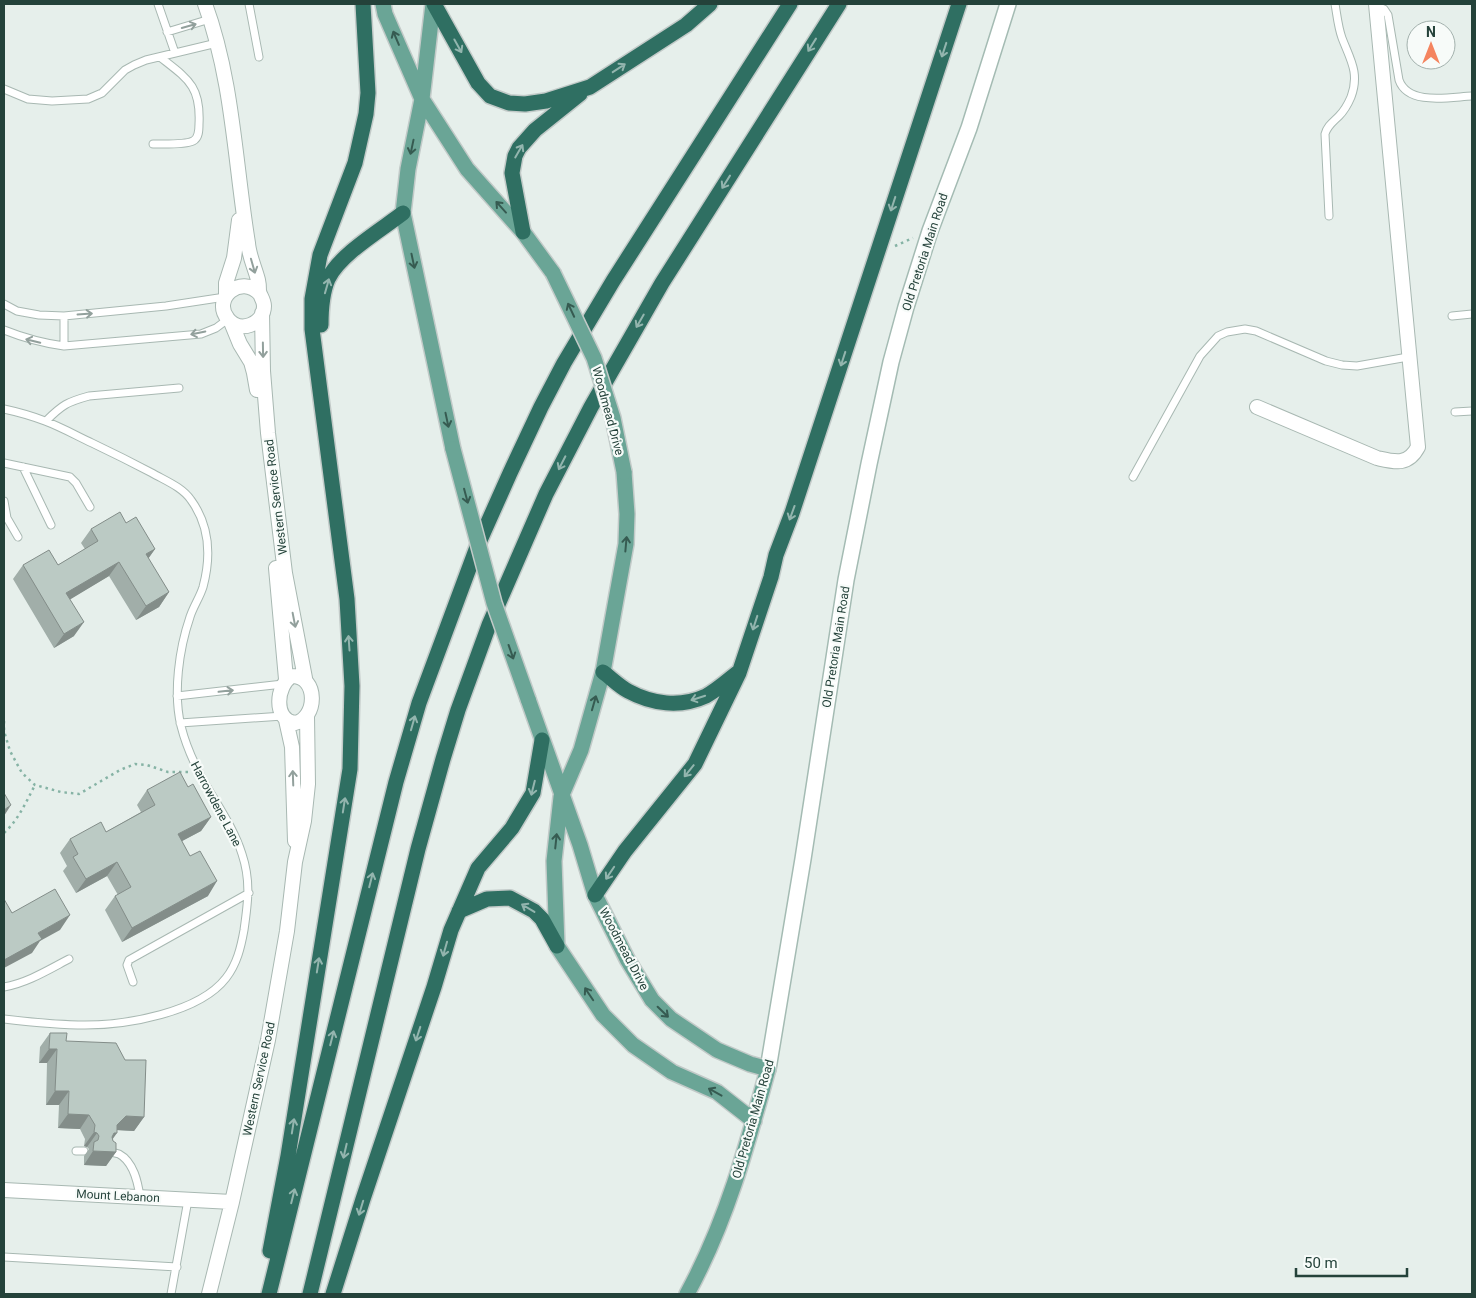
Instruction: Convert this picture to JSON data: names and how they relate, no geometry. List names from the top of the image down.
{
  "streets": {
    "main road": ["Old Pretoria Main Road", "Woodmead Drive"],
    "street": ["Western Service Road", "Mount Lebanon"],
    "lane": ["Harrowdene Lane"]
  },
  "crossings": [
    ["Old Pretoria Main Road", "Woodmead Drive"],
    ["Western Service Road", "Mount Lebanon"]
  ],
  "scale_bar": "50 m",
  "north": "top"
}
